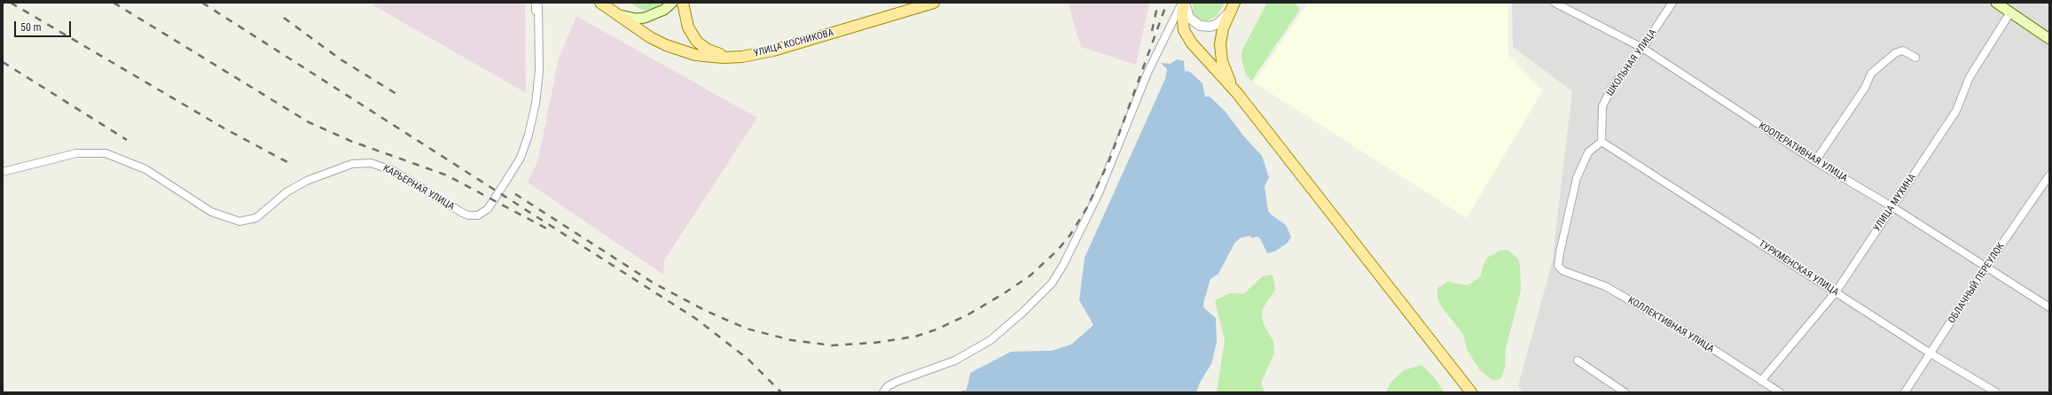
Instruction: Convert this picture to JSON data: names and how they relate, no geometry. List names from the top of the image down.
{
  "streets": {
    "main road": ["УЛИЦА КОСНИКОВА"],
    "street": [
      "ШКОЛЬНАЯ УЛИЦА",
      "КООПЕРАТИВНАЯ УЛИЦА",
      "КАРЬЕРНАЯ УЛИЦА",
      "УЛИЦА МУХИНА",
      "ТУРКМЕНСКАЯ УЛИЦА",
      "ОБЛАЧНЫЙ ПЕРЕУЛОК",
      "КОЛЛЕКТИВНАЯ УЛИЦА"
    ]
  },
  "crossings": [
    ["ШКОЛЬНАЯ УЛИЦА", "КООПЕРАТИВНАЯ УЛИЦА"],
    ["ШКОЛЬНАЯ УЛИЦА", "ТУРКМЕНСКАЯ УЛИЦА"],
    ["ШКОЛЬНАЯ УЛИЦА", "КОЛЛЕКТИВНАЯ УЛИЦА"],
    ["КООПЕРАТИВНАЯ УЛИЦА", "УЛИЦА МУХИНА"],
    ["КООПЕРАТИВНАЯ УЛИЦА", "ОБЛАЧНЫЙ ПЕРЕУЛОК"],
    ["УЛИЦА МУХИНА", "ТУРКМЕНСКАЯ УЛИЦА"],
    ["УЛИЦА МУХИНА", "КОЛЛЕКТИВНАЯ УЛИЦА"],
    ["ТУРКМЕНСКАЯ УЛИЦА", "ОБЛАЧНЫЙ ПЕРЕУЛОК"],
    ["ТУРКМЕНСКАЯ УЛИЦА", "КОЛЛЕКТИВНАЯ УЛИЦА"]
  ],
  "scale_bar": "50 m"
}
